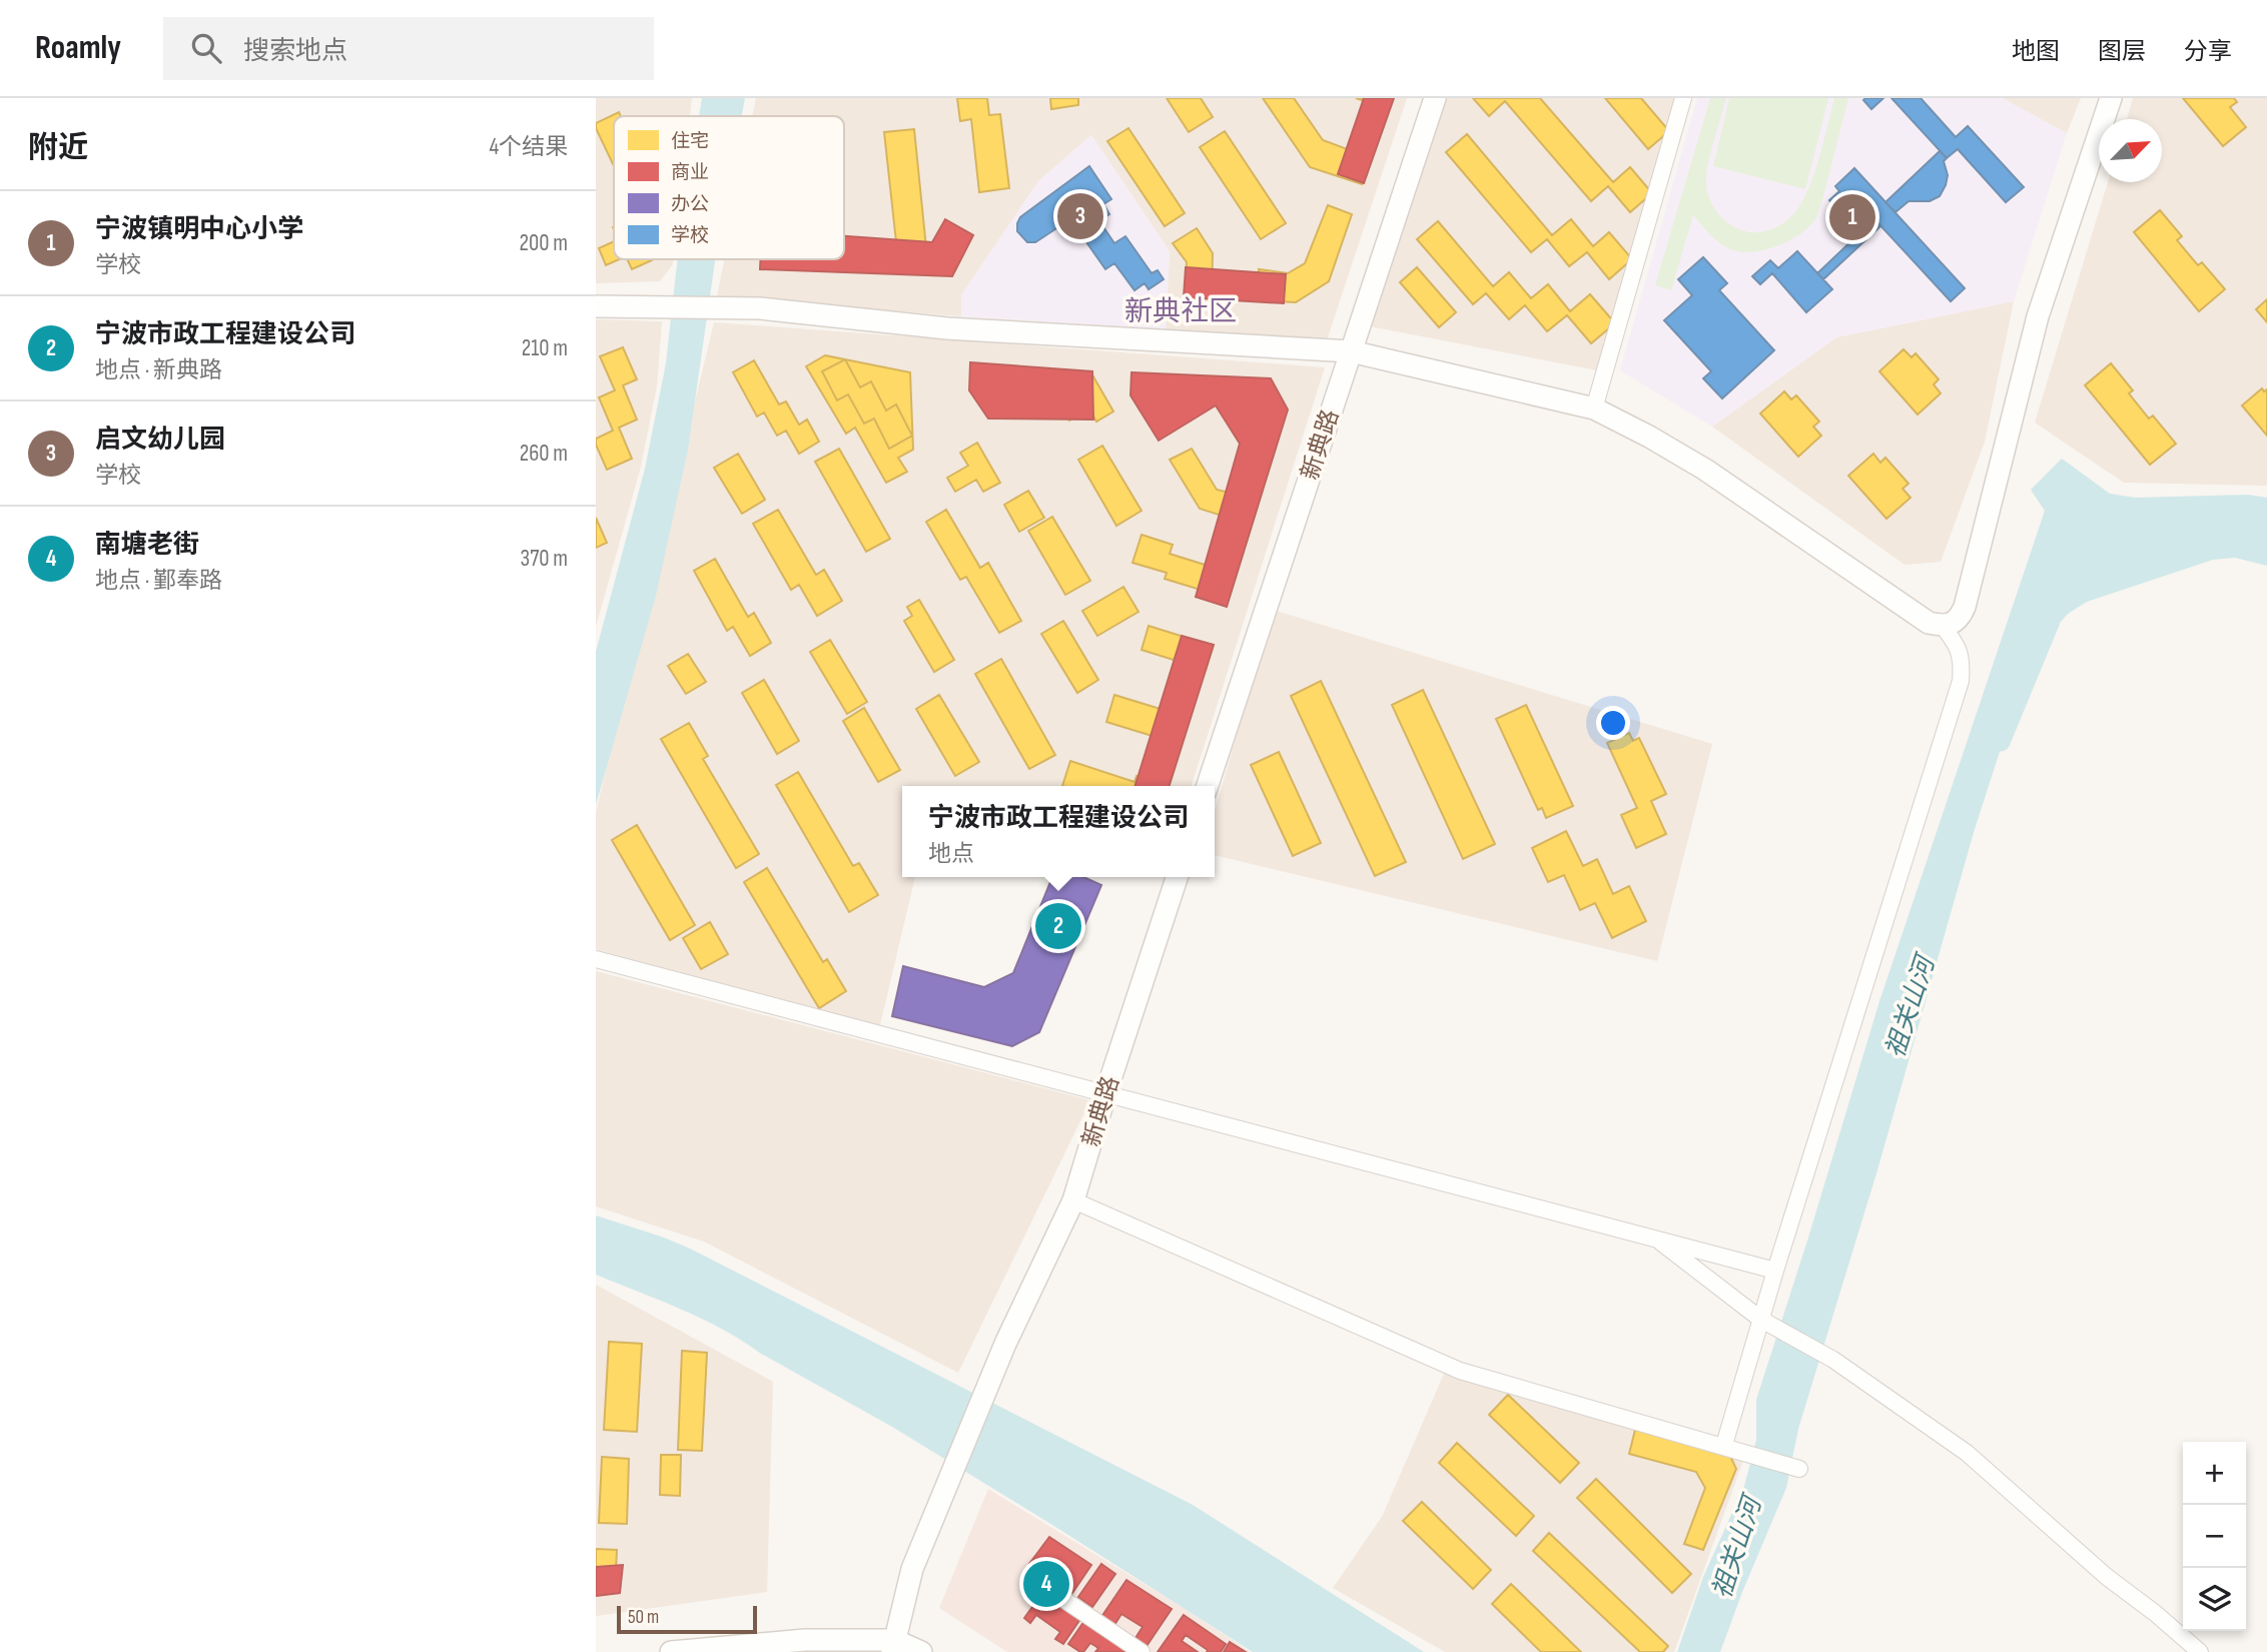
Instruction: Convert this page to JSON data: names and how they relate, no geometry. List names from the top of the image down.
{
  "streets": {
    "street": ["新典路"]
  },
  "districts": ["新典社区"],
  "water": ["祖关山河"],
  "legend": [
    "住宅",
    "商业",
    "办公",
    "学校"
  ],
  "scale_bar": "50 m",
  "north": "top right",
  "page": {
    "header": "Roamly",
    "search": "搜索地点",
    "nav": ["地图", "图层", "分享"],
    "heading": ["附近", "4个结果"],
    "list": [
      {
        "mark": "1",
        "name": "宁波镇明中心小学",
        "note": "学校",
        "value": "200 m"
      },
      {
        "mark": "2",
        "name": "宁波市政工程建设公司",
        "note": "地点 · 新典路",
        "value": "210 m"
      },
      {
        "mark": "3",
        "name": "启文幼儿园",
        "note": "学校",
        "value": "260 m"
      },
      {
        "mark": "4",
        "name": "南塘老街",
        "note": "地点 · 鄞奉路",
        "value": "370 m"
      }
    ],
    "pins": [
      "3",
      "1",
      "2",
      "4"
    ],
    "popup": ["宁波市政工程建设公司", "地点"],
    "map_buttons": ["+", "−"],
    "scale": "50 m"
  }
}
